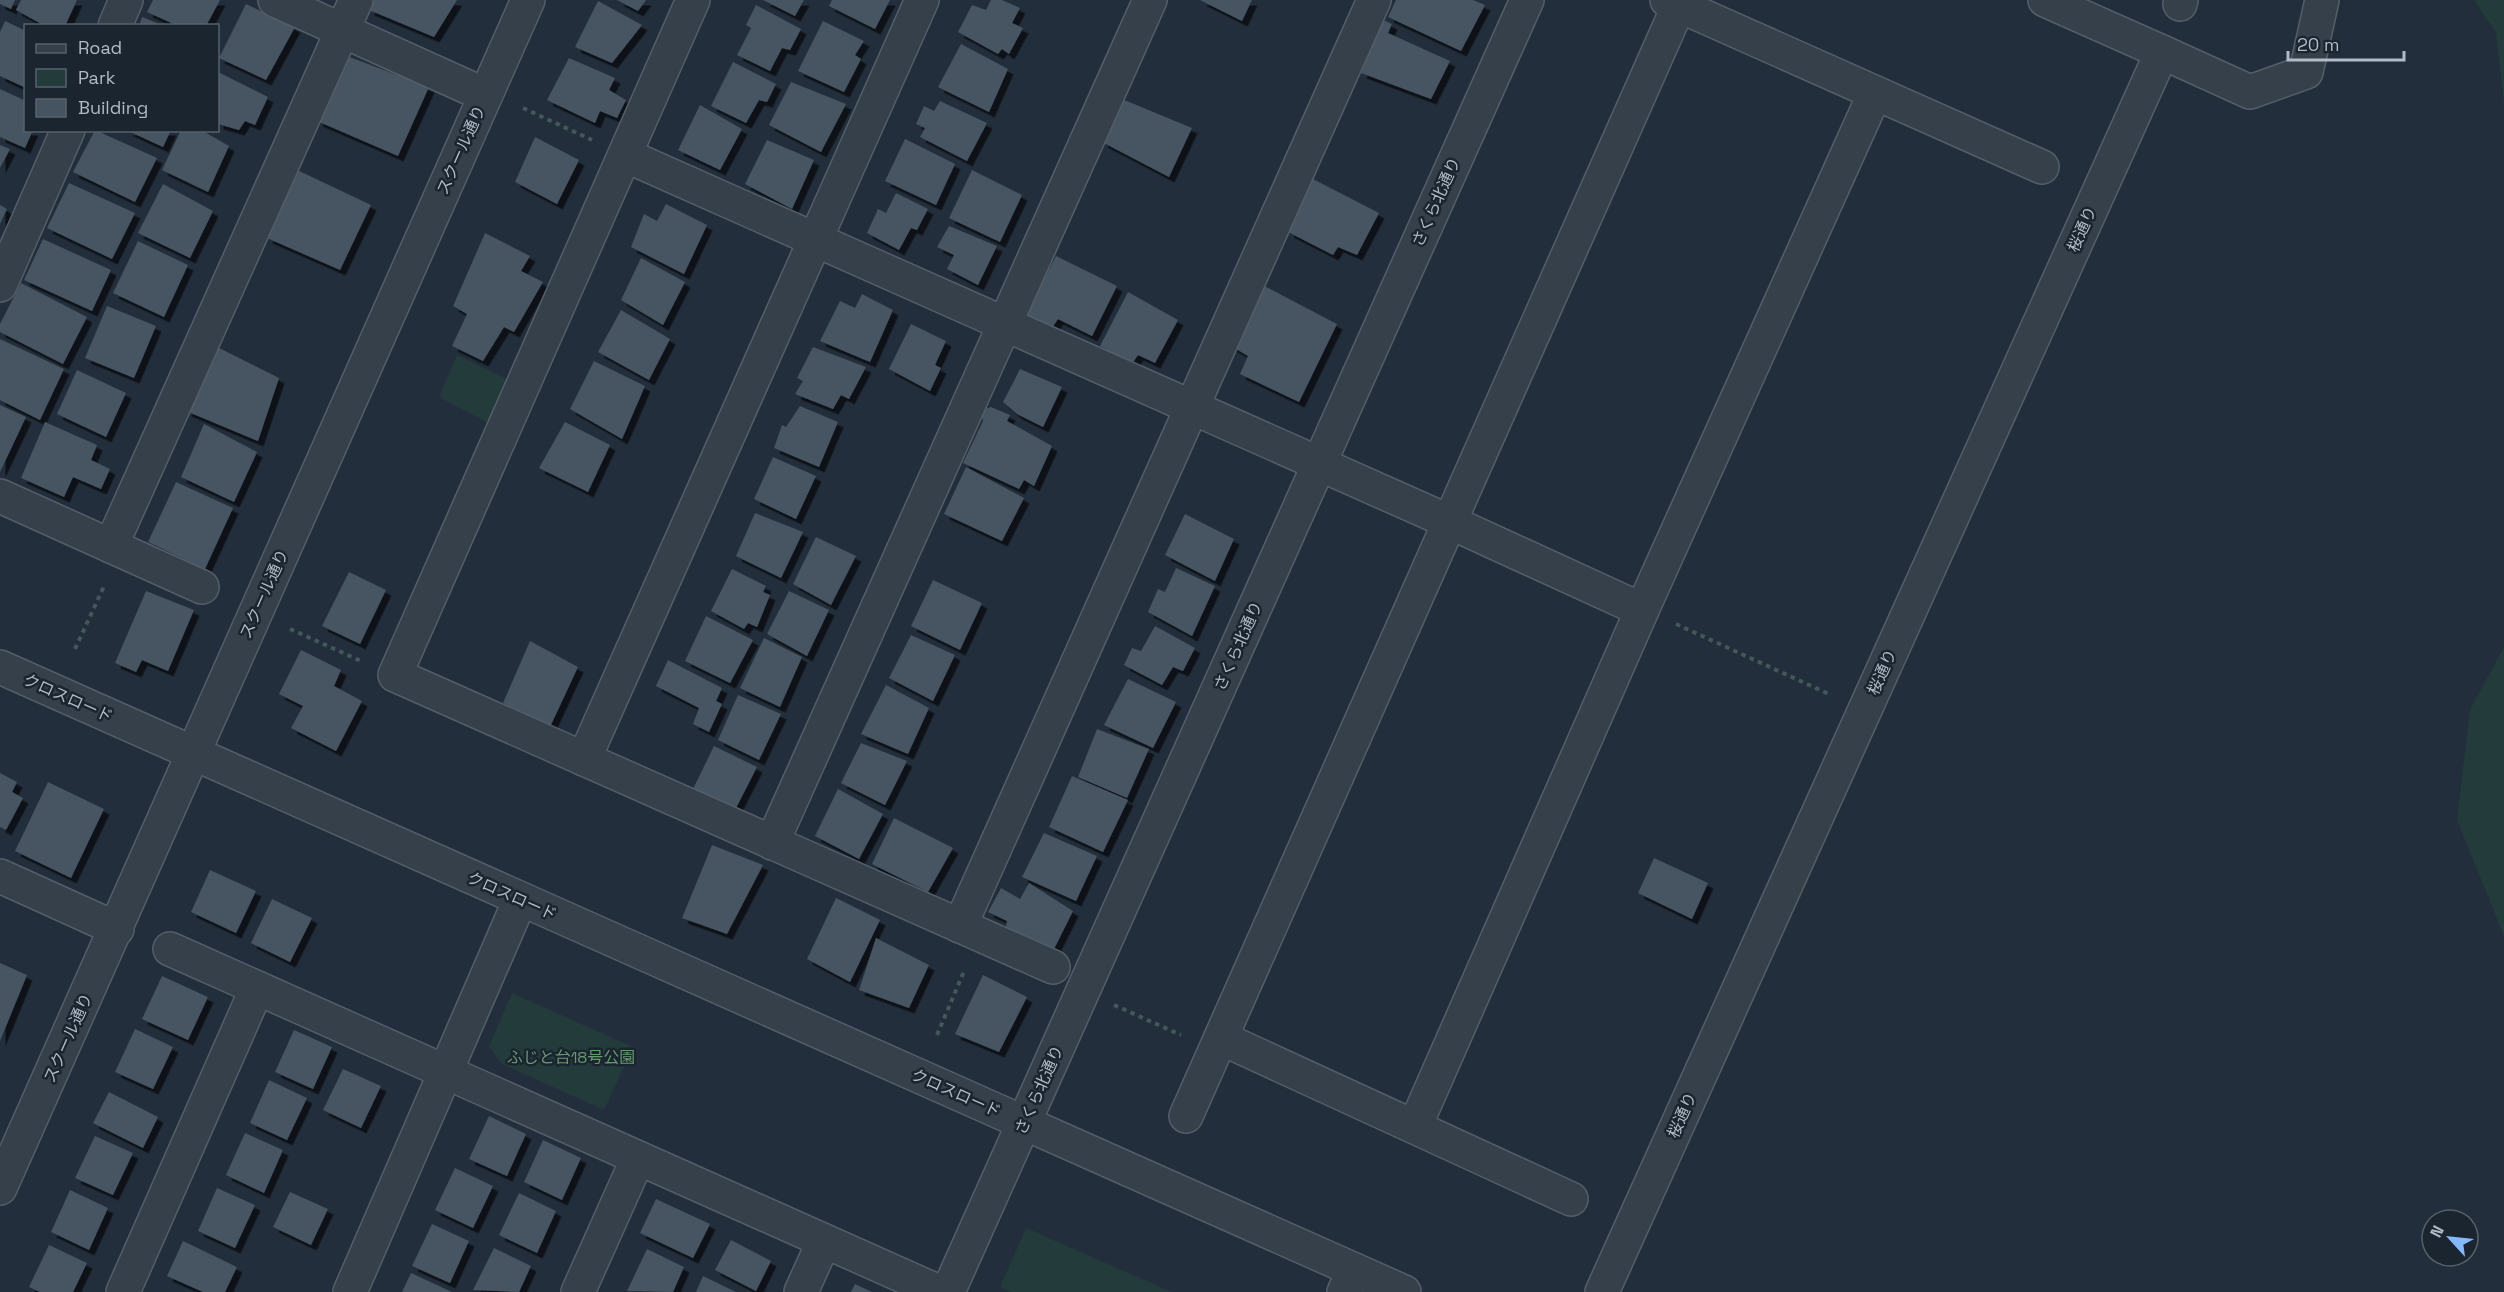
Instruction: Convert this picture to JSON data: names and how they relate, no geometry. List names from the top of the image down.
{
  "streets": {
    "street": [
      "スクール通り",
      "さくら北通り",
      "桜通り",
      "クロスロード"
    ]
  },
  "crossings": [
    ["スクール通り", "クロスロード"],
    ["さくら北通り", "クロスロード"]
  ],
  "parks": ["ふじと台18号公園"],
  "legend": ["Road", "Park", "Building"],
  "scale_bar": "20 m",
  "north": "top left"
}
